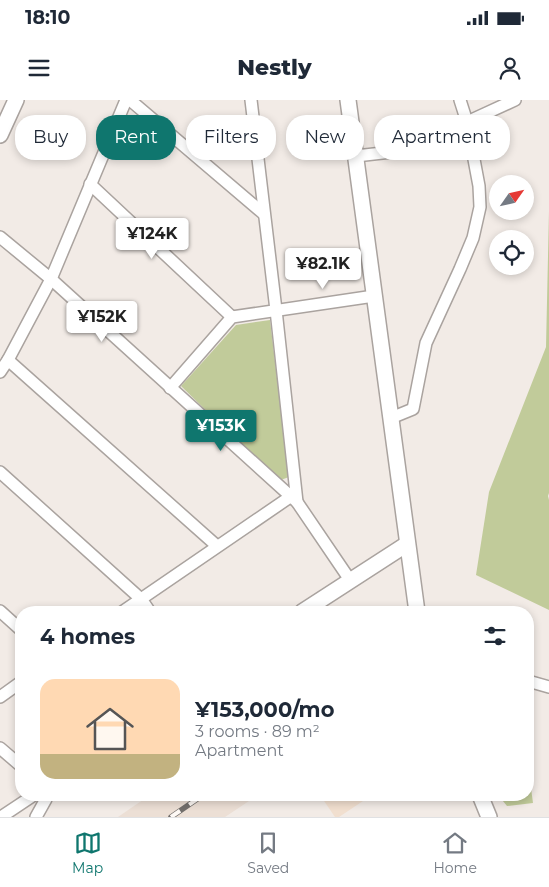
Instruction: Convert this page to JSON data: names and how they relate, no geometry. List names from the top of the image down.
{
  "north": "top right",
  "page": {
    "status": "18:10",
    "header": "Nestly",
    "chip": [
      "Buy",
      "Rent",
      "Filters",
      "New",
      "Apartment"
    ],
    "price": [
      "¥124K",
      "¥82.1K",
      "¥152K",
      "¥153K"
    ],
    "heading": "4 homes",
    "list": [
      {
        "name": "¥153,000/mo",
        "note": "3 rooms · 89 m² · Apartment"
      }
    ],
    "tabs": ["Map", "Saved", "Home"]
  }
}
